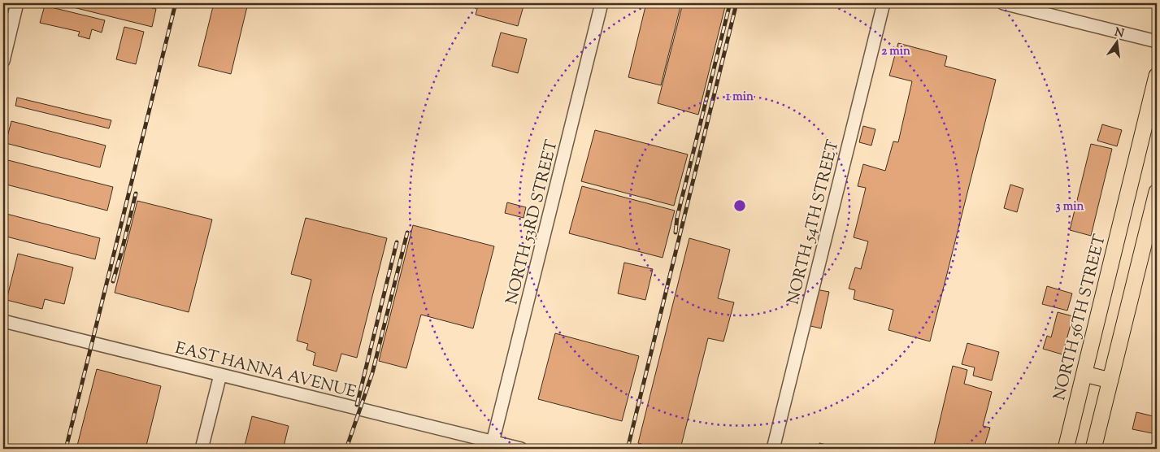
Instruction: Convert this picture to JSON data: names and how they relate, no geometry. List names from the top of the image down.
{
  "streets": {
    "main road": ["NORTH 56TH STREET"],
    "street": ["NORTH 53RD STREET", "NORTH 54TH STREET", "EAST HANNA AVENUE"]
  },
  "crossings": [
    ["NORTH 53RD STREET", "EAST HANNA AVENUE"]
  ],
  "north": "top",
  "rings": ["2 min", "1 min", "3 min"]
}
